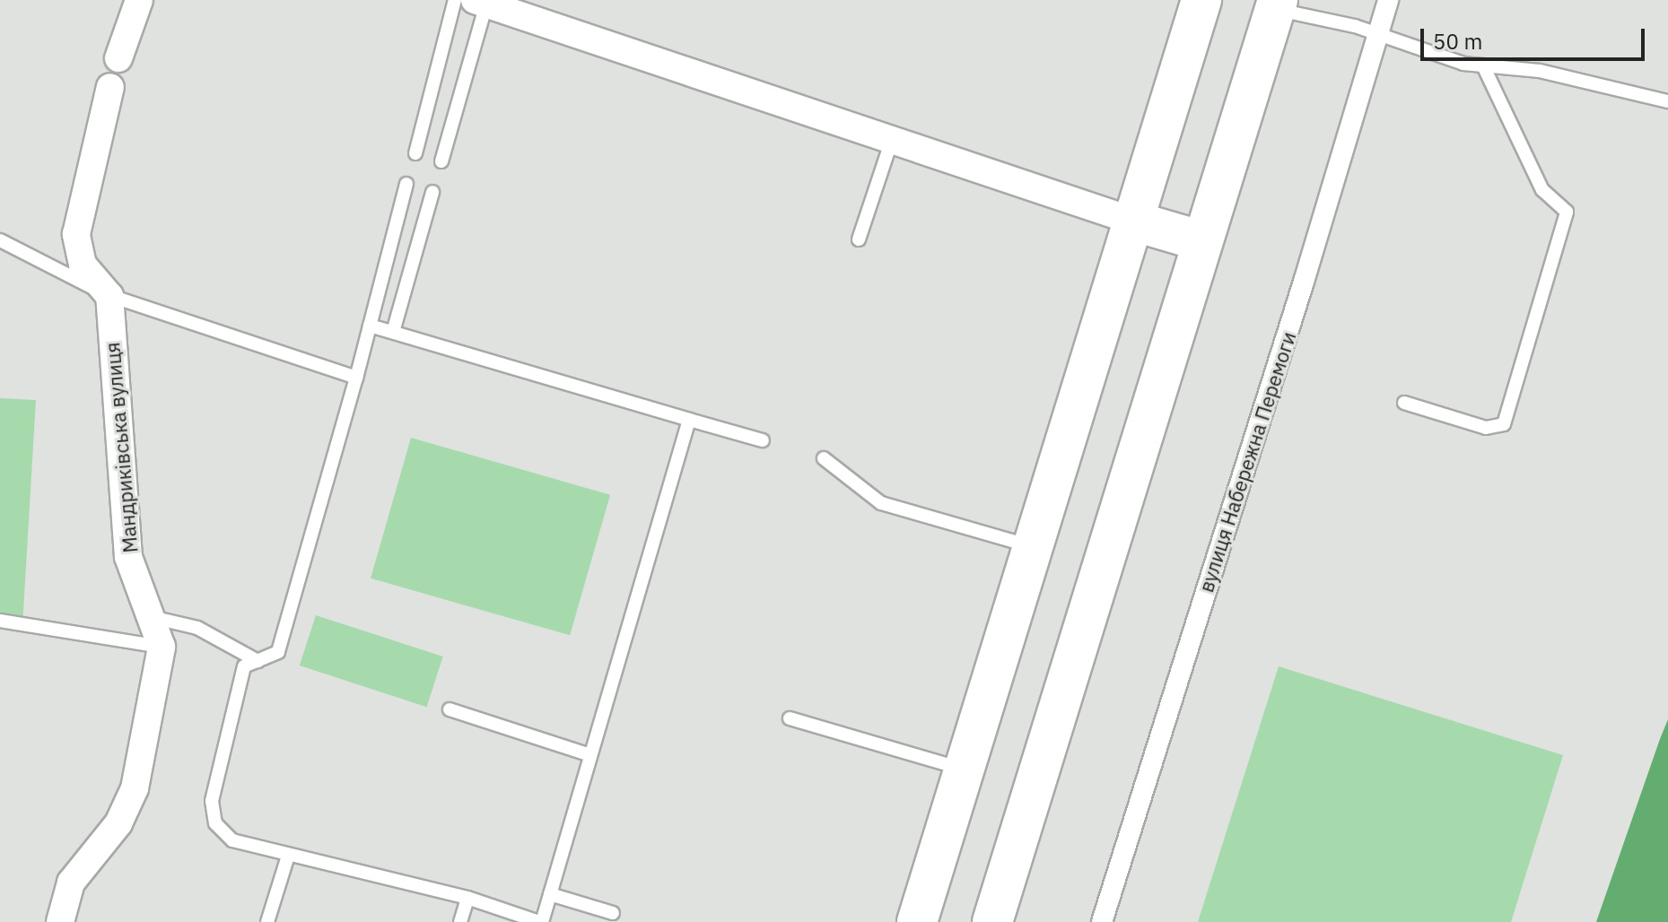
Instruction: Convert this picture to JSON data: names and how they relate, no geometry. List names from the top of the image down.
{
  "streets": {
    "street": ["Мандриківська вулиця", "вулиця Набережна Перемоги"]
  },
  "scale_bar": "50 m"
}
